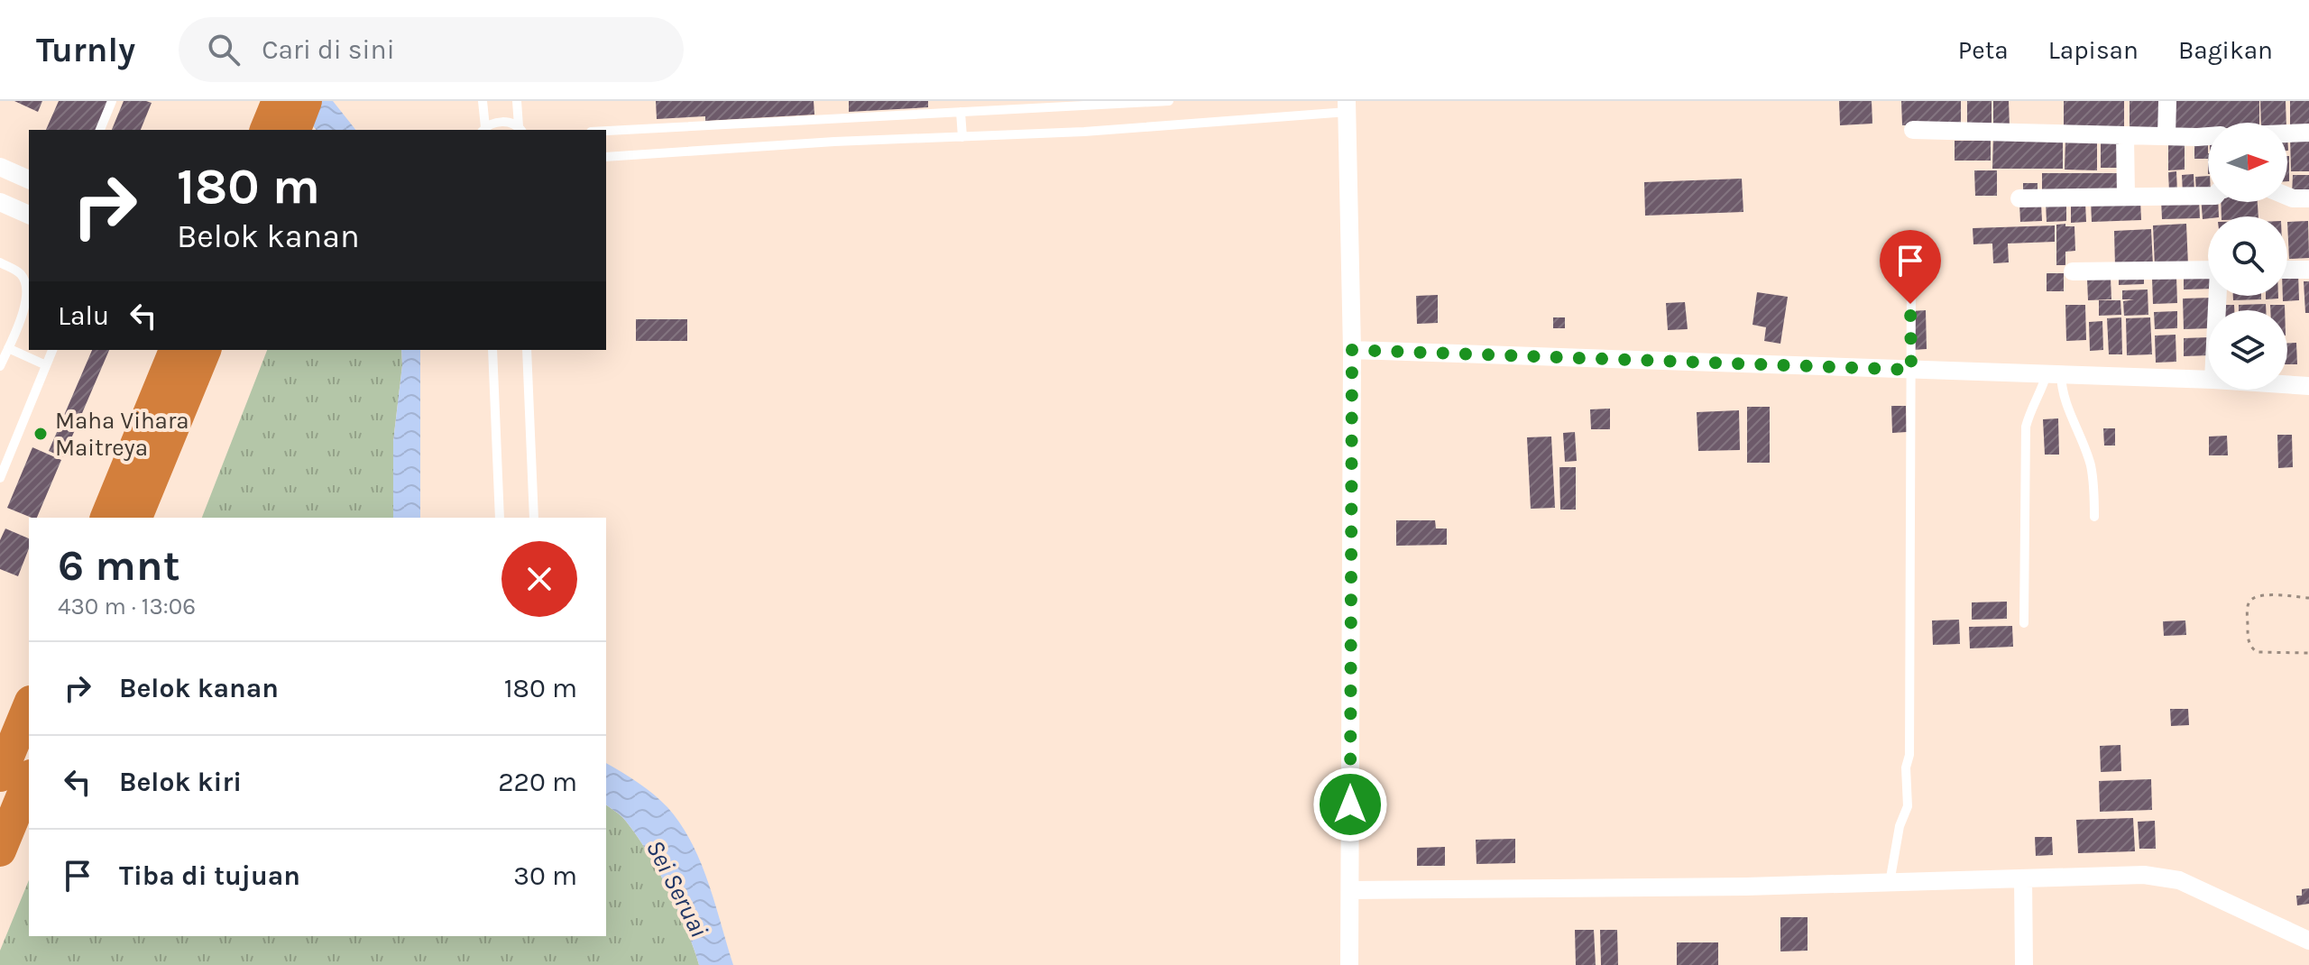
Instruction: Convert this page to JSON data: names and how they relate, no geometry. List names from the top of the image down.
{
  "water": ["Sei Seruai"],
  "places": ["Maha Vihara Maitreya"],
  "north": "right",
  "page": {
    "header": "Turnly",
    "search": "Cari di sini",
    "nav": ["Peta", "Lapisan", "Bagikan"],
    "turn": ["180 m", "Belok kanan"],
    "then": "Lalu",
    "heading": ["6 mnt", "430 m · 13:06"],
    "list": [
      {
        "name": "Belok kanan",
        "value": "180 m"
      },
      {
        "name": "Belok kiri",
        "value": "220 m"
      },
      {
        "name": "Tiba di tujuan",
        "value": "30 m"
      }
    ]
  }
}
